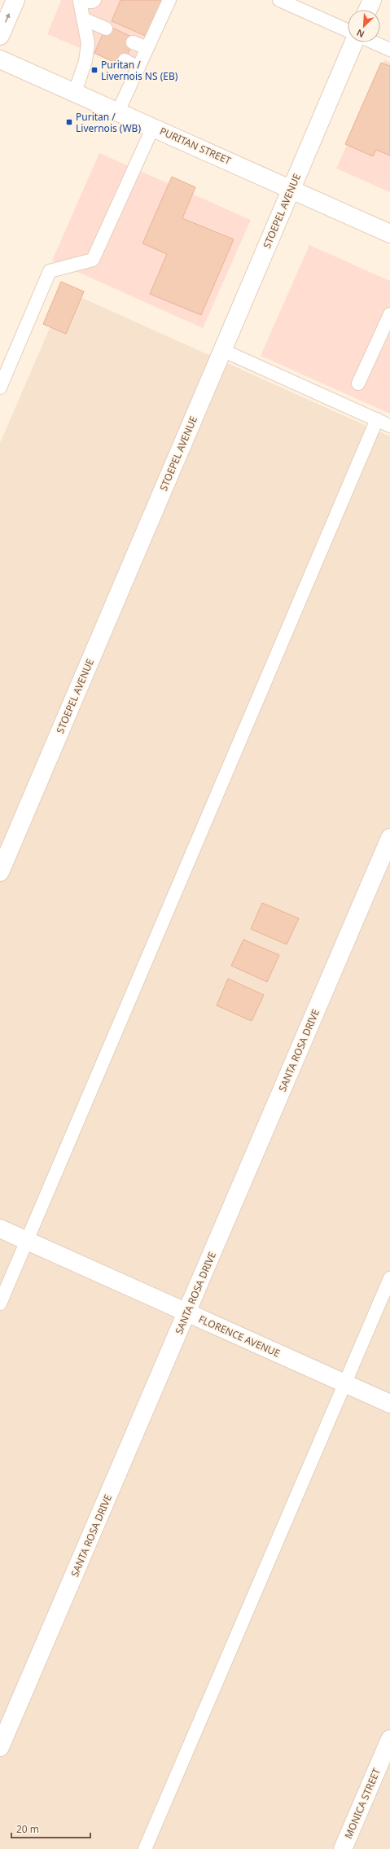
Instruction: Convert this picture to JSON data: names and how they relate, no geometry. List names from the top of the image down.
{
  "streets": {
    "street": [
      "PURITAN STREET",
      "STOEPEL AVENUE",
      "SANTA ROSA DRIVE",
      "FLORENCE AVENUE",
      "MONICA STREET"
    ]
  },
  "crossings": [
    ["PURITAN STREET", "STOEPEL AVENUE"],
    ["SANTA ROSA DRIVE", "FLORENCE AVENUE"]
  ],
  "places": {
    "transit": ["Puritan / Livernois NS (EB)", "Puritan / Livernois (WB)"]
  },
  "scale_bar": "20 m",
  "north": "bottom left"
}
